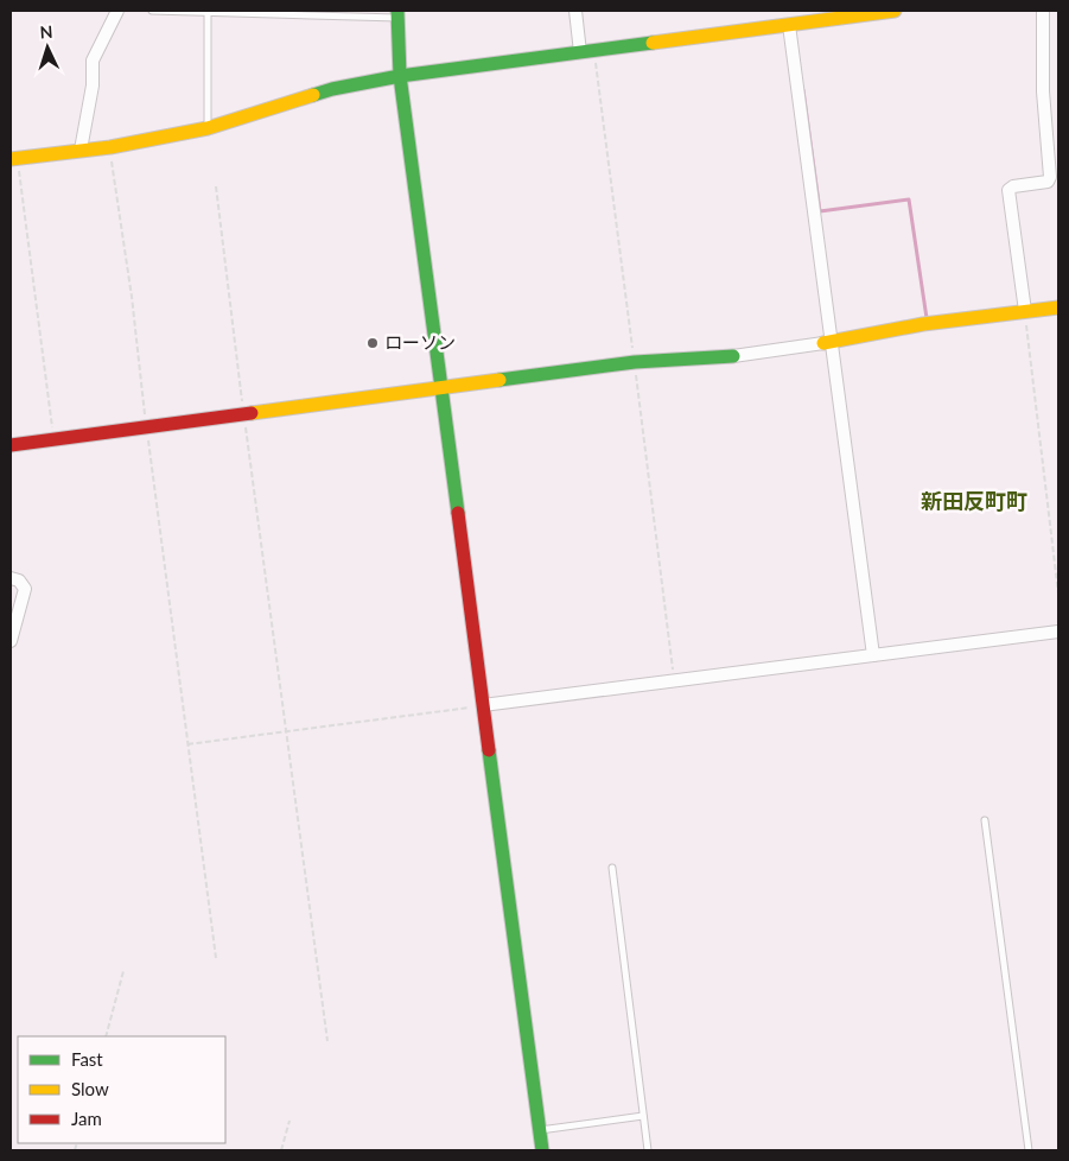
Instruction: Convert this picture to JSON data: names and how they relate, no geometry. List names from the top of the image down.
{
  "districts": ["新田反町町"],
  "places": ["ローソン"],
  "legend": ["Fast", "Slow", "Jam"],
  "north": "top"
}
